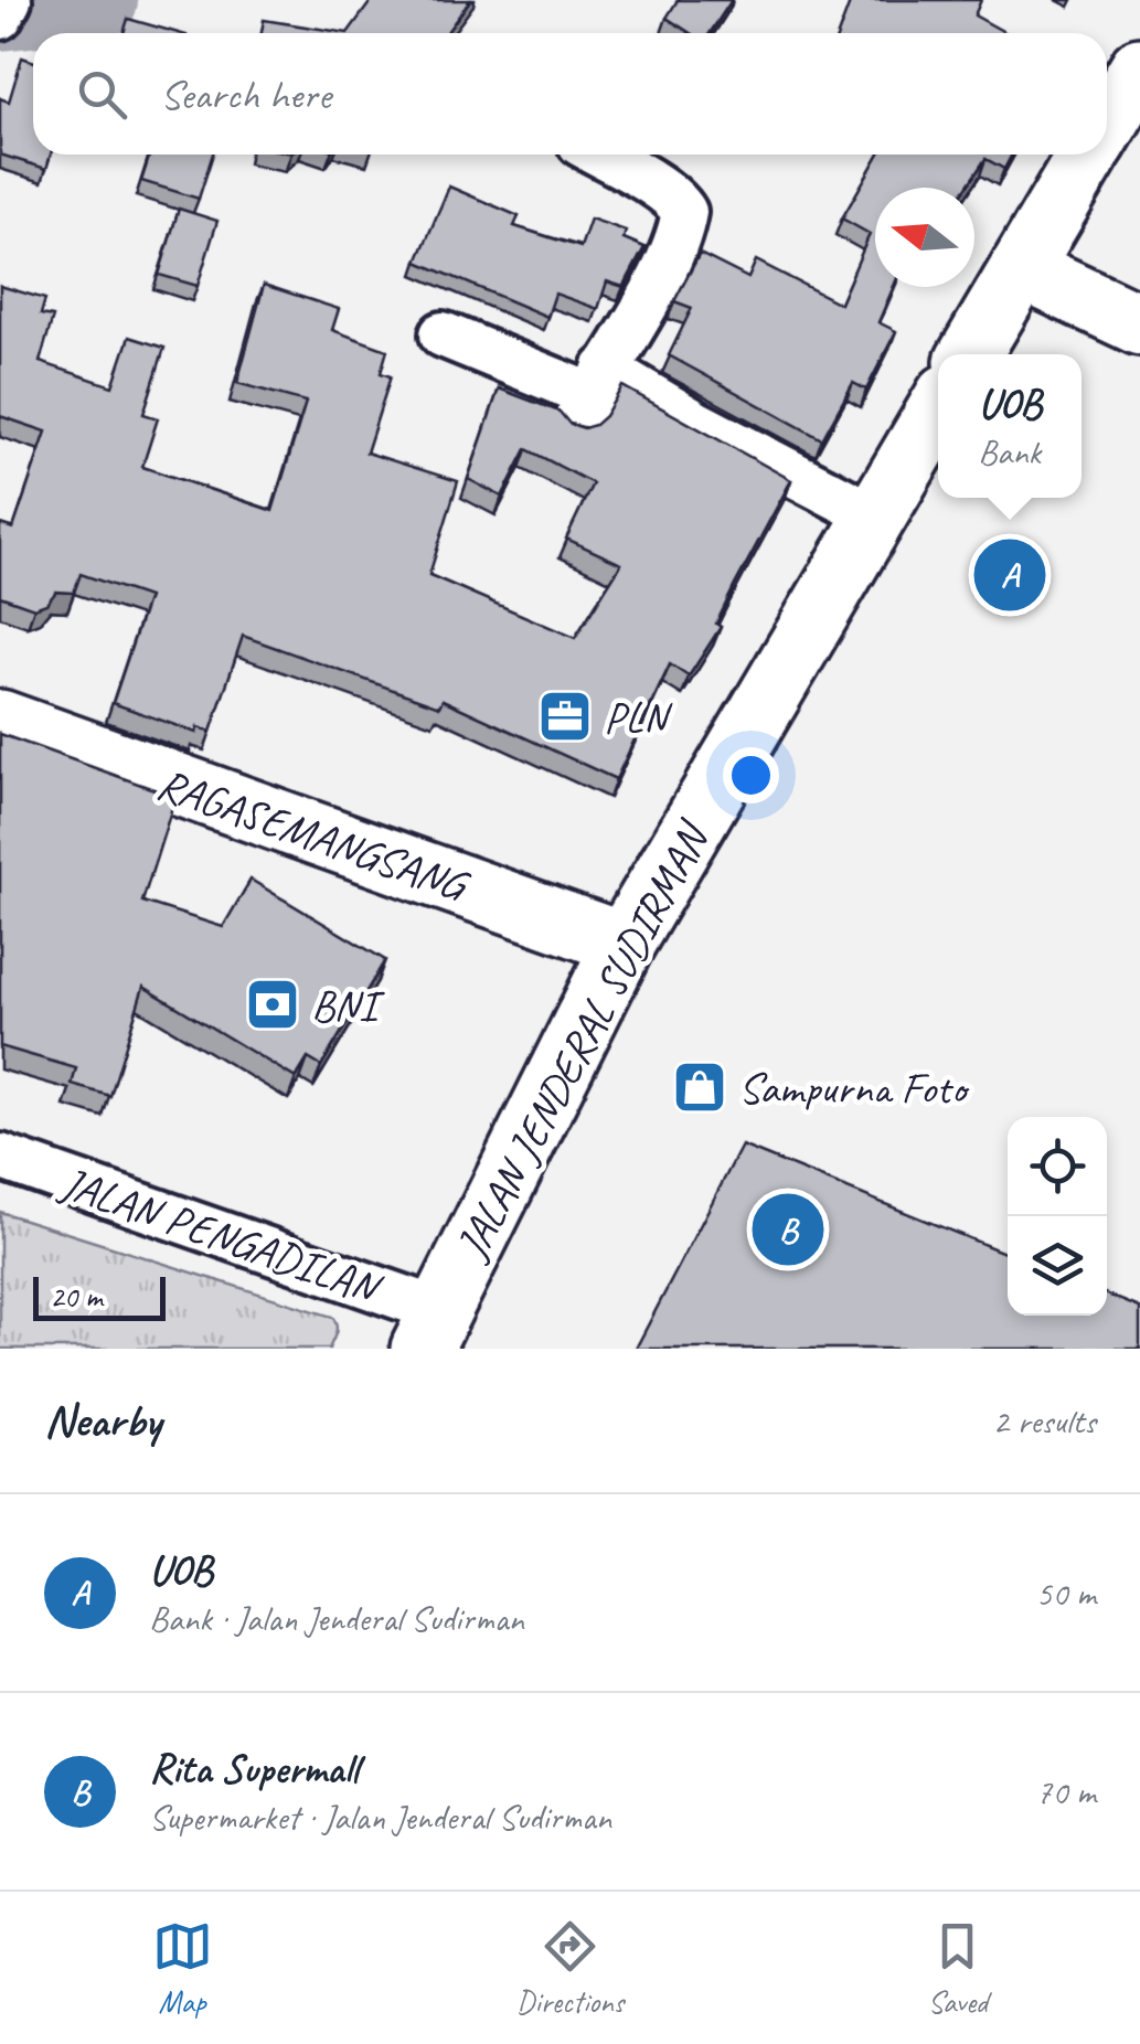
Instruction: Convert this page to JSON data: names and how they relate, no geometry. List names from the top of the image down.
{
  "streets": {
    "main road": ["RAGASEMANGSANG", "JALAN JENDERAL SUDIRMAN"],
    "street": ["JALAN PENGADILAN"]
  },
  "crossings": [
    ["RAGASEMANGSANG", "JALAN JENDERAL SUDIRMAN"],
    ["JALAN JENDERAL SUDIRMAN", "JALAN PENGADILAN"]
  ],
  "places": {
    "office": ["PLN"],
    "bank": ["BNI"],
    "shop": ["Sampurna Foto"]
  },
  "scale_bar": "20 m",
  "north": "left",
  "page": {
    "search": "Search here",
    "popup": ["UOB", "Bank"],
    "pins": ["A", "B"],
    "scale": "20 m",
    "heading": ["Nearby", "2 results"],
    "list": [
      {
        "mark": "A",
        "name": "UOB",
        "note": "Bank · Jalan Jenderal Sudirman",
        "value": "50 m"
      },
      {
        "mark": "B",
        "name": "Rita Supermall",
        "note": "Supermarket · Jalan Jenderal Sudirman",
        "value": "70 m"
      }
    ],
    "nav": ["Map", "Directions", "Saved"]
  }
}
